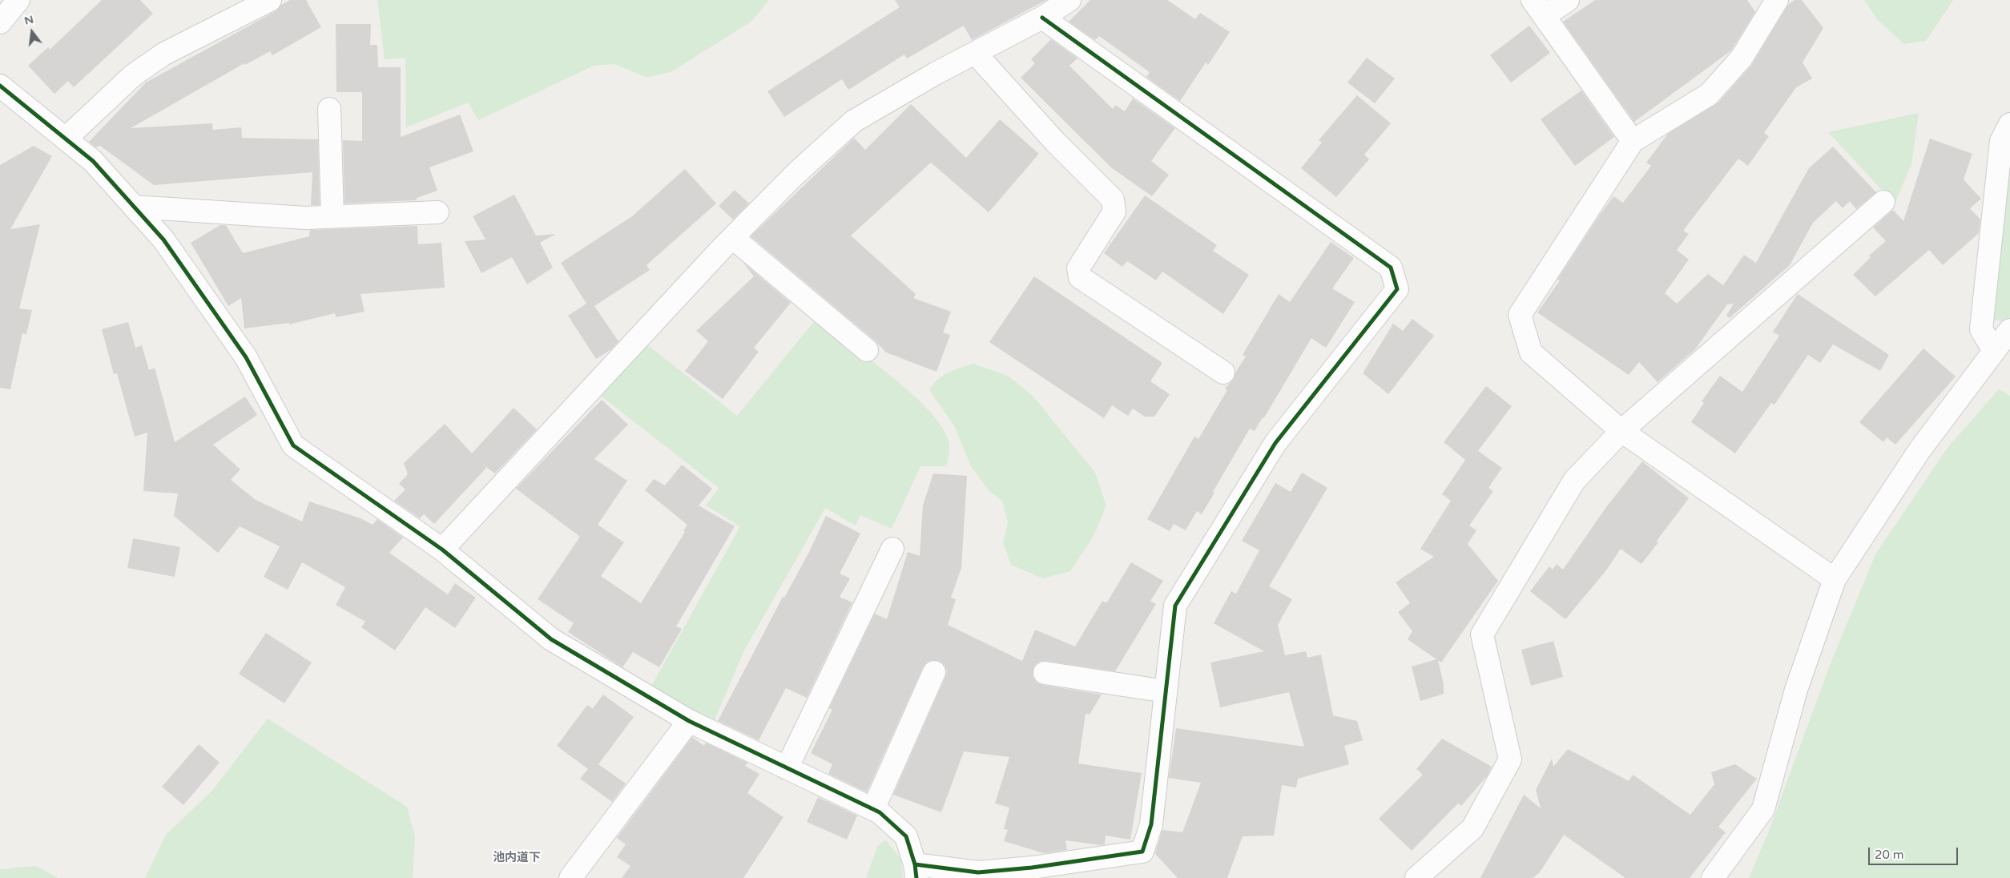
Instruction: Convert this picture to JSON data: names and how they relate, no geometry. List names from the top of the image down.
{
  "districts": ["池内道下"],
  "scale_bar": "20 m",
  "north": "top"
}
